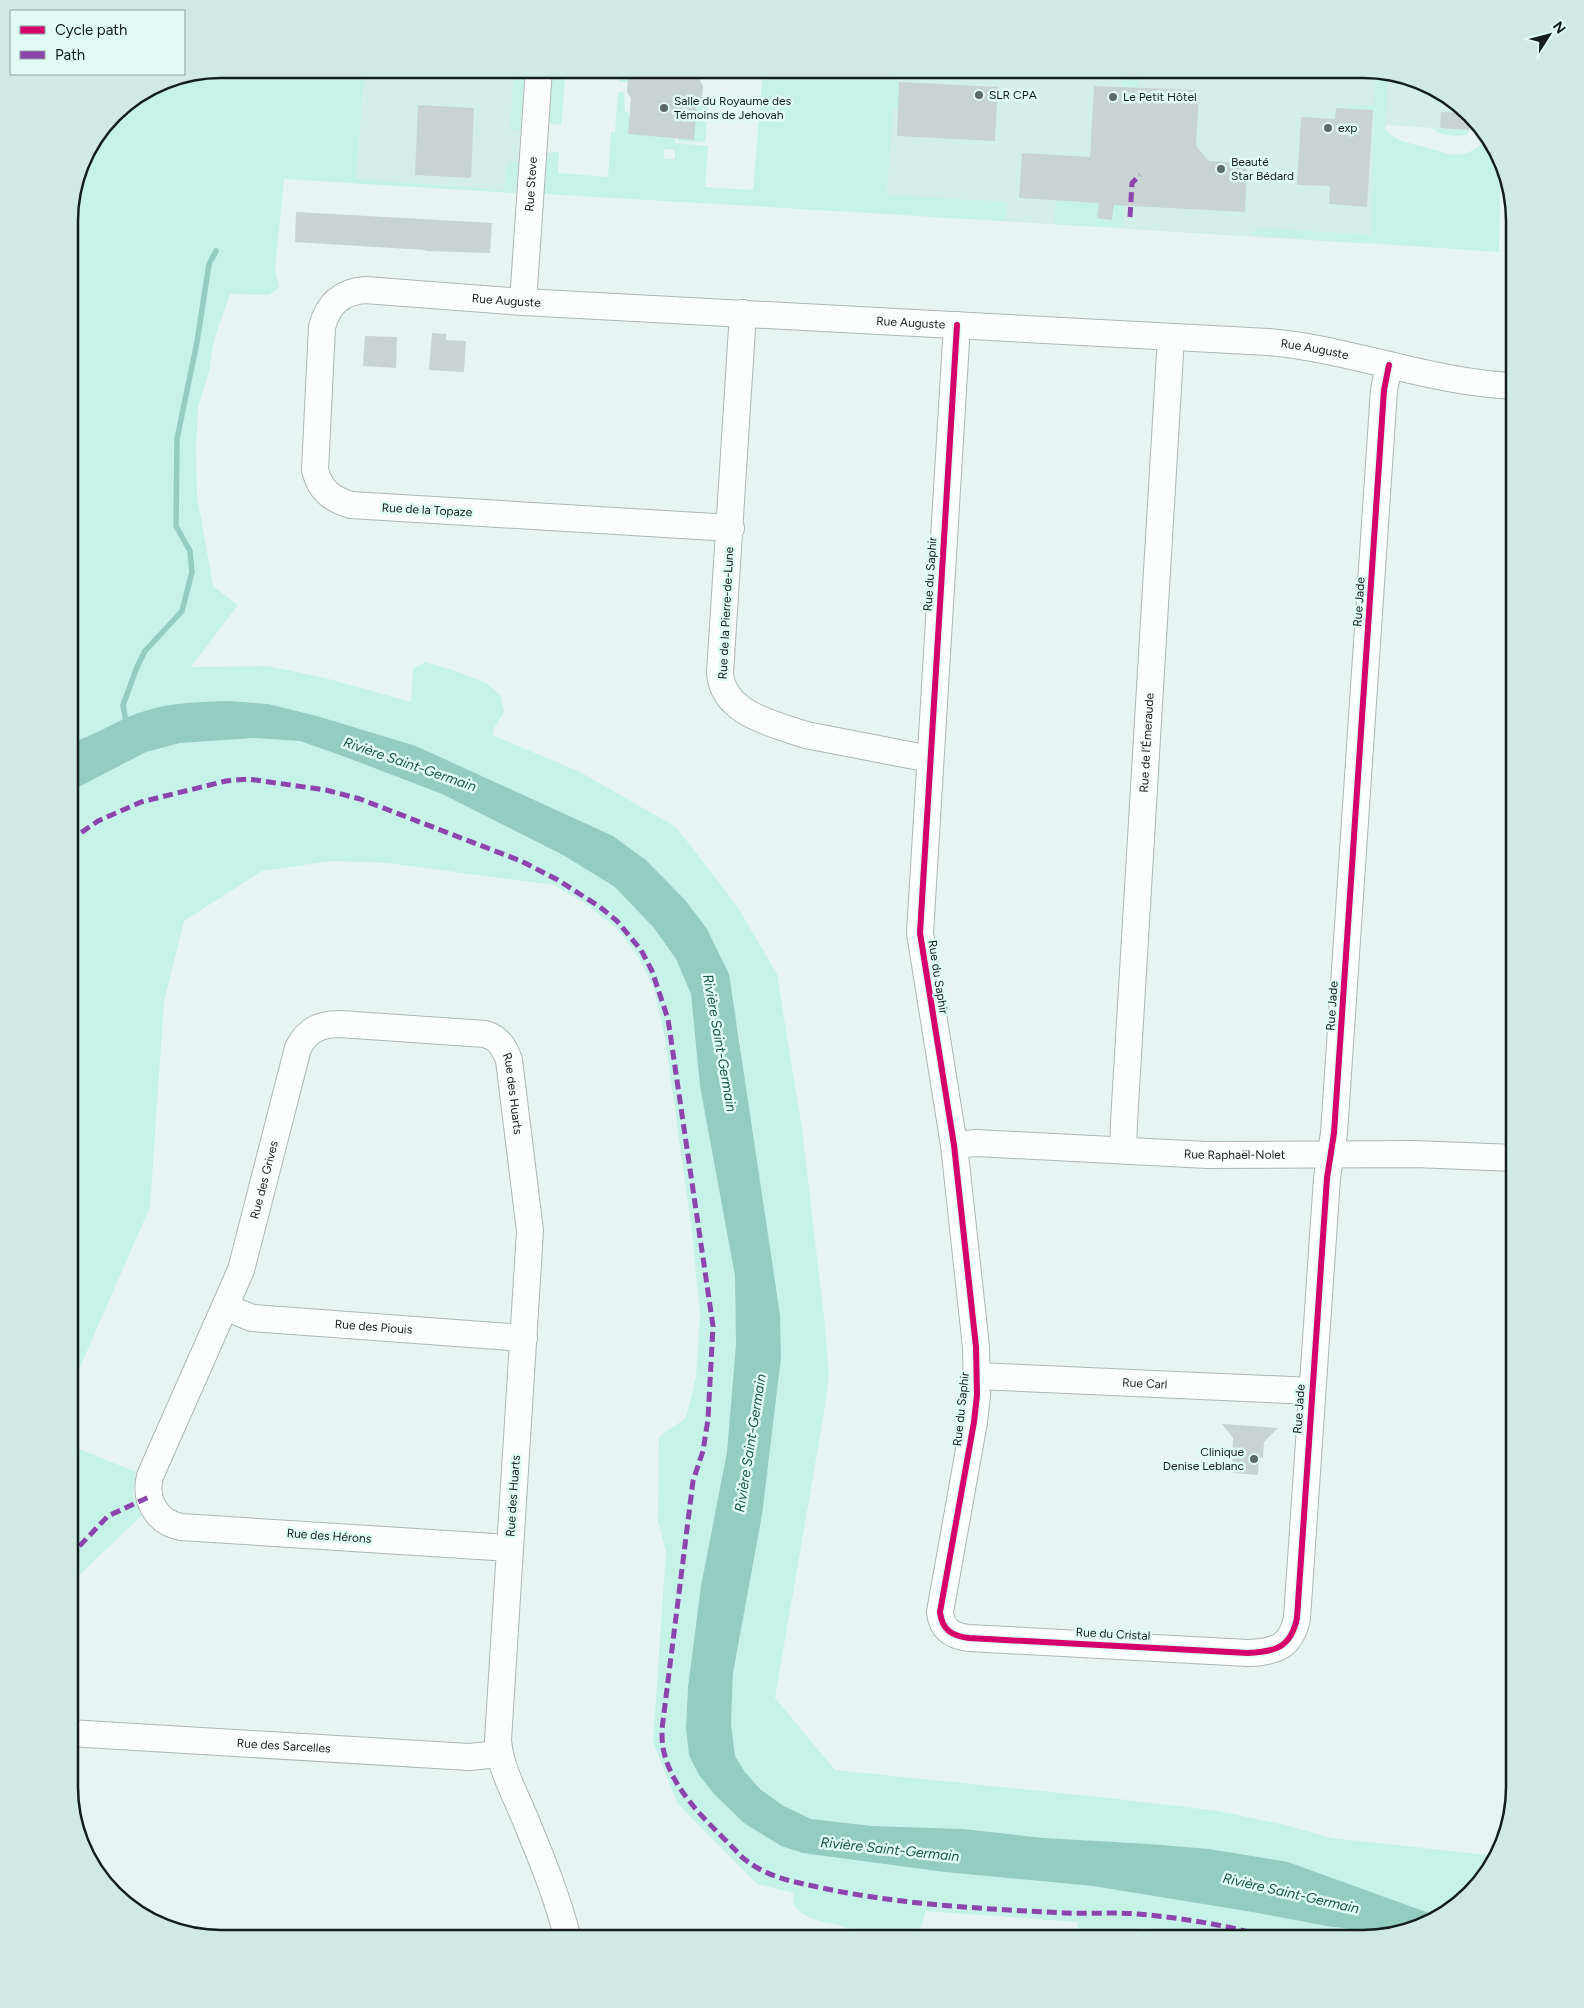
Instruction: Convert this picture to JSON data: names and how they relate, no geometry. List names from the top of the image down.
{
  "streets": {
    "street": [
      "Rue Steve",
      "Rue Auguste",
      "Rue de la Topaze",
      "Rue du Saphir",
      "Rue Jade",
      "Rue de la Pierre-de-Lune",
      "Rue de l'Émeraude",
      "Rue des Huarts",
      "Rue Raphaël-Nolet",
      "Rue des Grives",
      "Rue des Piouis",
      "Rue Carl",
      "Rue des Hérons",
      "Rue du Cristal",
      "Rue des Sarcelles"
    ]
  },
  "crossings": [
    ["Rue Steve", "Rue Auguste"],
    ["Rue Auguste", "Rue de la Topaze"],
    ["Rue Auguste", "Rue du Saphir"],
    ["Rue Auguste", "Rue Jade"],
    ["Rue Auguste", "Rue de la Pierre-de-Lune"],
    ["Rue Auguste", "Rue de l'Émeraude"],
    ["Rue de la Topaze", "Rue de la Pierre-de-Lune"],
    ["Rue du Saphir", "Rue de la Pierre-de-Lune"],
    ["Rue du Saphir", "Rue Raphaël-Nolet"],
    ["Rue du Saphir", "Rue Carl"],
    ["Rue du Saphir", "Rue du Cristal"],
    ["Rue Jade", "Rue Raphaël-Nolet"],
    ["Rue Jade", "Rue Carl"],
    ["Rue Jade", "Rue du Cristal"],
    ["Rue de l'Émeraude", "Rue Raphaël-Nolet"],
    ["Rue des Huarts", "Rue des Grives"],
    ["Rue des Huarts", "Rue des Piouis"],
    ["Rue des Huarts", "Rue des Hérons"],
    ["Rue des Huarts", "Rue des Sarcelles"],
    ["Rue des Grives", "Rue des Piouis"],
    ["Rue des Grives", "Rue des Hérons"]
  ],
  "water": ["Rivière Saint-Germain"],
  "places": [
    "SLR CPA",
    "Le Petit Hôtel",
    "Salle du Royaume des Témoins de Jehovah",
    "exp",
    "Beauté Star Bédard",
    "Clinique Denise Leblanc"
  ],
  "legend": ["Cycle path", "Path"],
  "north": "top right"
}
